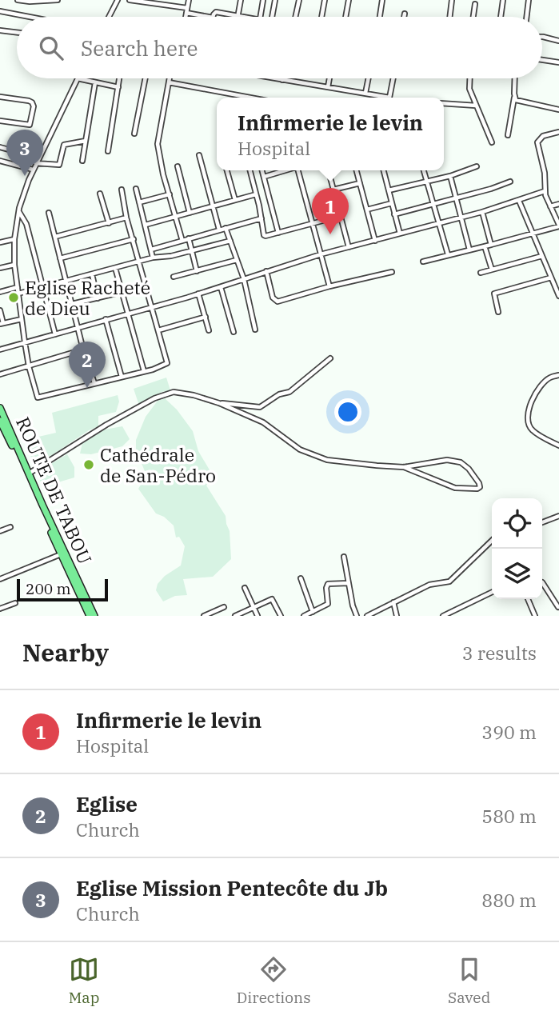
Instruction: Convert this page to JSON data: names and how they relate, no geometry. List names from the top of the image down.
{
  "streets": {
    "main road": ["ROUTE DE TABOU"]
  },
  "places": ["Eglise Racheté de Dieu", "Cathédrale de San-Pédro"],
  "scale_bar": "200 m",
  "page": {
    "search": "Search here",
    "popup": ["Infirmerie le levin", "Hospital"],
    "pins": ["3", "1", "2"],
    "scale": "200 m",
    "heading": ["Nearby", "3 results"],
    "list": [
      {
        "mark": "1",
        "name": "Infirmerie le levin",
        "note": "Hospital",
        "value": "390 m"
      },
      {
        "mark": "2",
        "name": "Eglise",
        "note": "Church",
        "value": "580 m"
      },
      {
        "mark": "3",
        "name": "Eglise Mission Pentecôte du Jb",
        "note": "Church",
        "value": "880 m"
      }
    ],
    "nav": ["Map", "Directions", "Saved"]
  }
}
